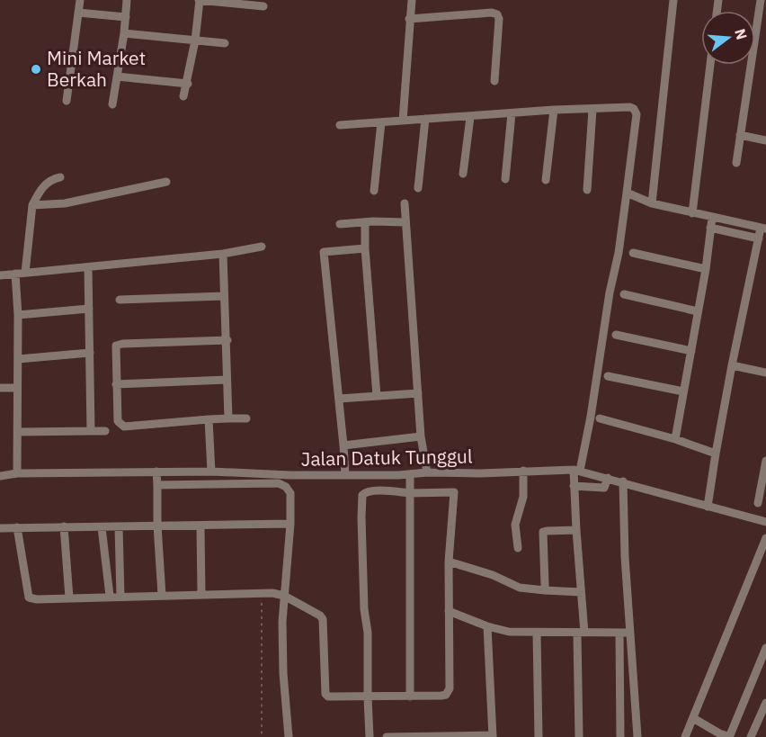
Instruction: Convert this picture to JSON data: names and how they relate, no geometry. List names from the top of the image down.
{
  "streets": {
    "street": ["Jalan Datuk Tunggul"]
  },
  "places": ["Mini Market Berkah"],
  "north": "right"
}
